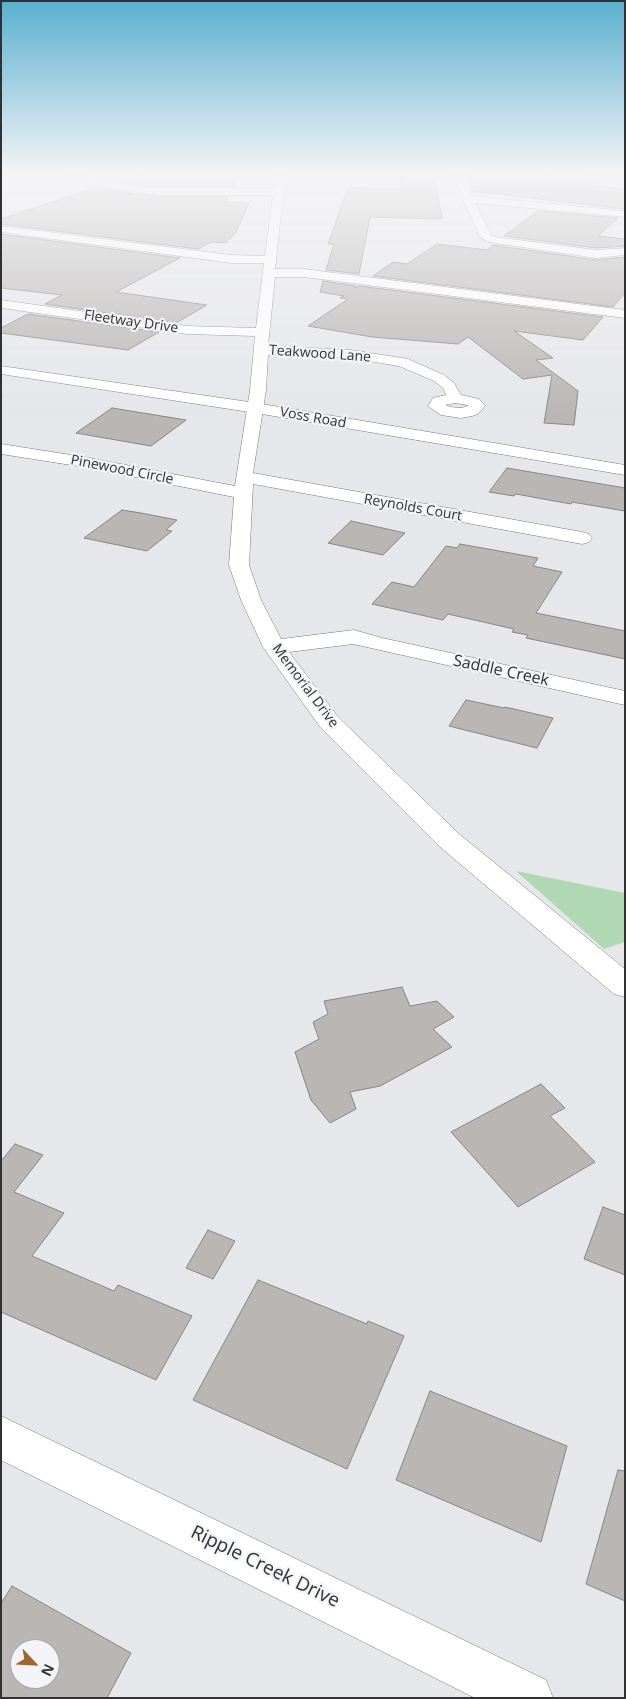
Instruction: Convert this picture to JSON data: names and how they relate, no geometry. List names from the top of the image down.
{
  "streets": {
    "street": [
      "Fleetway Drive",
      "Teakwood Lane",
      "Voss Road",
      "Pinewood Circle",
      "Reynolds Court",
      "Saddle Creek",
      "Memorial Drive",
      "Ripple Creek Drive"
    ]
  },
  "crossings": [
    ["Fleetway Drive", "Memorial Drive"],
    ["Teakwood Lane", "Memorial Drive"],
    ["Voss Road", "Memorial Drive"],
    ["Pinewood Circle", "Reynolds Court"],
    ["Pinewood Circle", "Memorial Drive"],
    ["Reynolds Court", "Memorial Drive"],
    ["Saddle Creek", "Memorial Drive"]
  ],
  "north": "bottom right"
}
